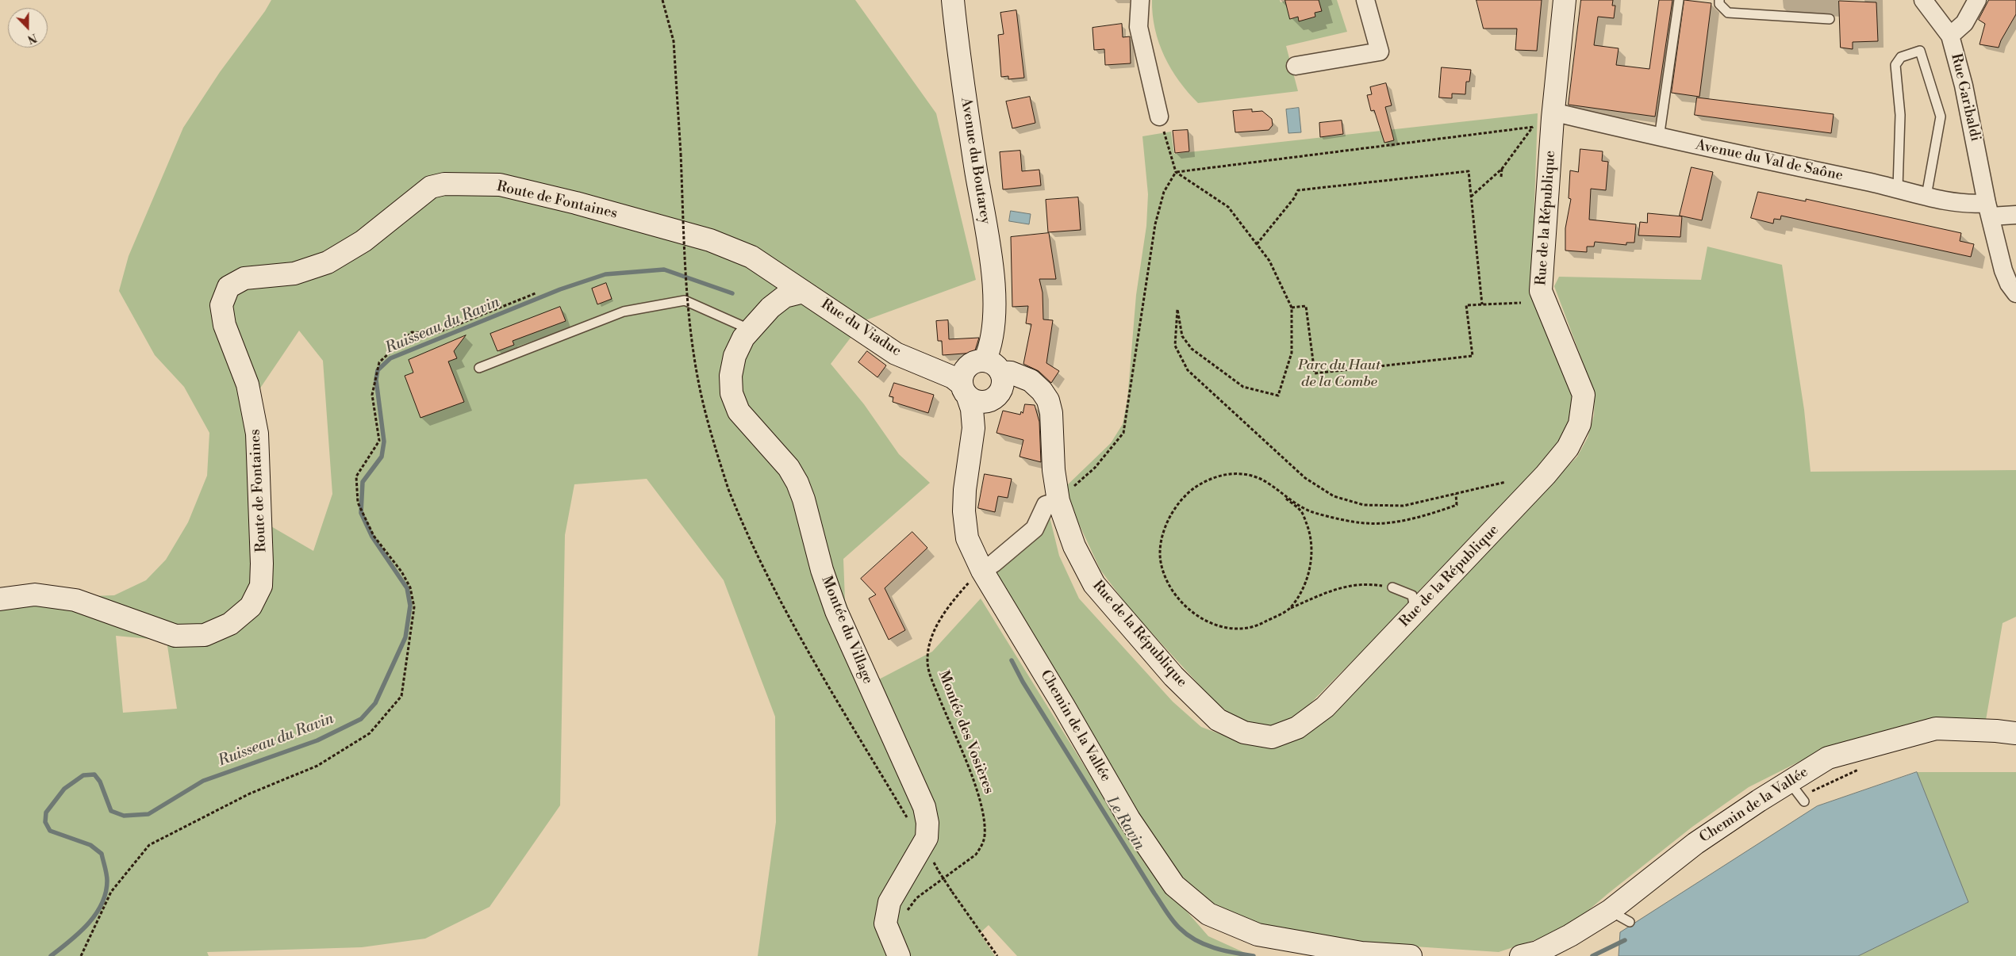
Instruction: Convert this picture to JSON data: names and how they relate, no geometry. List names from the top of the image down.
{
  "streets": {
    "street": [
      "Rue Garibaldi",
      "Avenue du Boutarey",
      "Avenue du Val de Saône",
      "Route de Fontaines",
      "Rue de la République",
      "Rue du Viaduc",
      "Montée du Village",
      "Chemin de la Vallée"
    ],
    "path": ["Montée des Vosières"]
  },
  "crossings": [
    ["Rue Garibaldi", "Avenue du Val de Saône"],
    ["Avenue du Boutarey", "Rue de la République"],
    ["Avenue du Boutarey", "Rue du Viaduc"],
    ["Avenue du Boutarey", "Chemin de la Vallée"],
    ["Avenue du Boutarey", "Montée des Vosières"],
    ["Avenue du Val de Saône", "Rue de la République"],
    ["Route de Fontaines", "Rue du Viaduc"],
    ["Route de Fontaines", "Montée du Village"],
    ["Rue de la République", "Rue du Viaduc"],
    ["Rue du Viaduc", "Montée du Village"]
  ],
  "water": ["Ruisseau du Ravin", "Le Ravin"],
  "parks": ["Parc du Haut de la Combe"],
  "north": "bottom"
}
